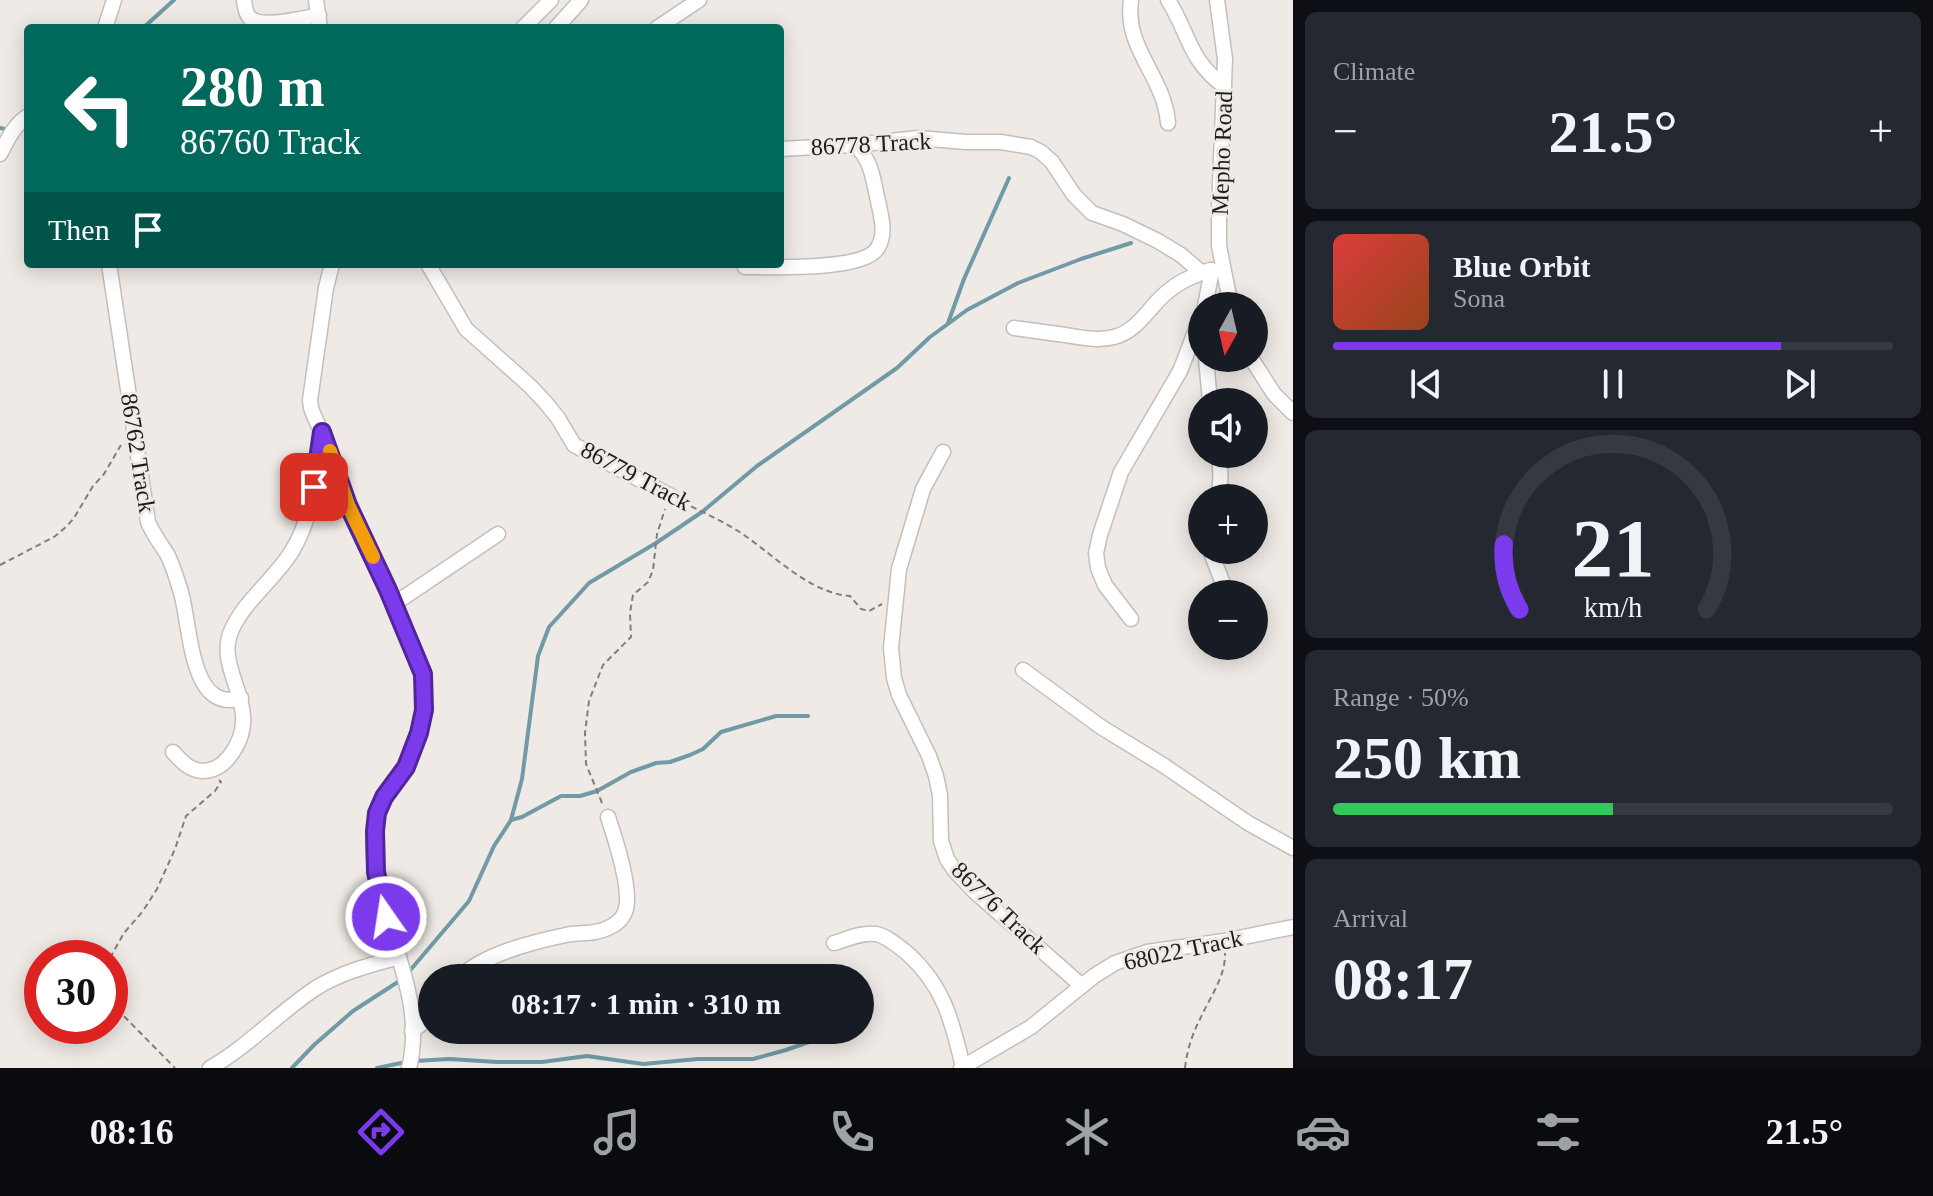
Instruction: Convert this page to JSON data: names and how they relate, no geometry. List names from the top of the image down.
{
  "streets": {
    "street": [
      "86778 Track",
      "Mepho Road",
      "86762 Track",
      "86779 Track",
      "86776 Track",
      "68022 Track"
    ]
  },
  "crossings": [
    ["86778 Track", "Mepho Road"],
    ["86779 Track", "86776 Track"],
    ["86776 Track", "68022 Track"]
  ],
  "north": "bottom",
  "page": {
    "tile": [
      "Climate",
      ["Range · 50%", "250 km"],
      ["Arrival", "08:17"]
    ],
    "turn": ["280 m", "86760 Track"],
    "heat": ["−", "21.5°", "+"],
    "then": "Then",
    "song": ["Blue Orbit", "Sona"],
    "map_buttons": ["+", "−"],
    "limit": "30",
    "trip": "08:17 · 1 min · 310 m",
    "tabs": ["08:16", "21.5°"],
    "gauge": ["21", "km/h"]
  }
}
